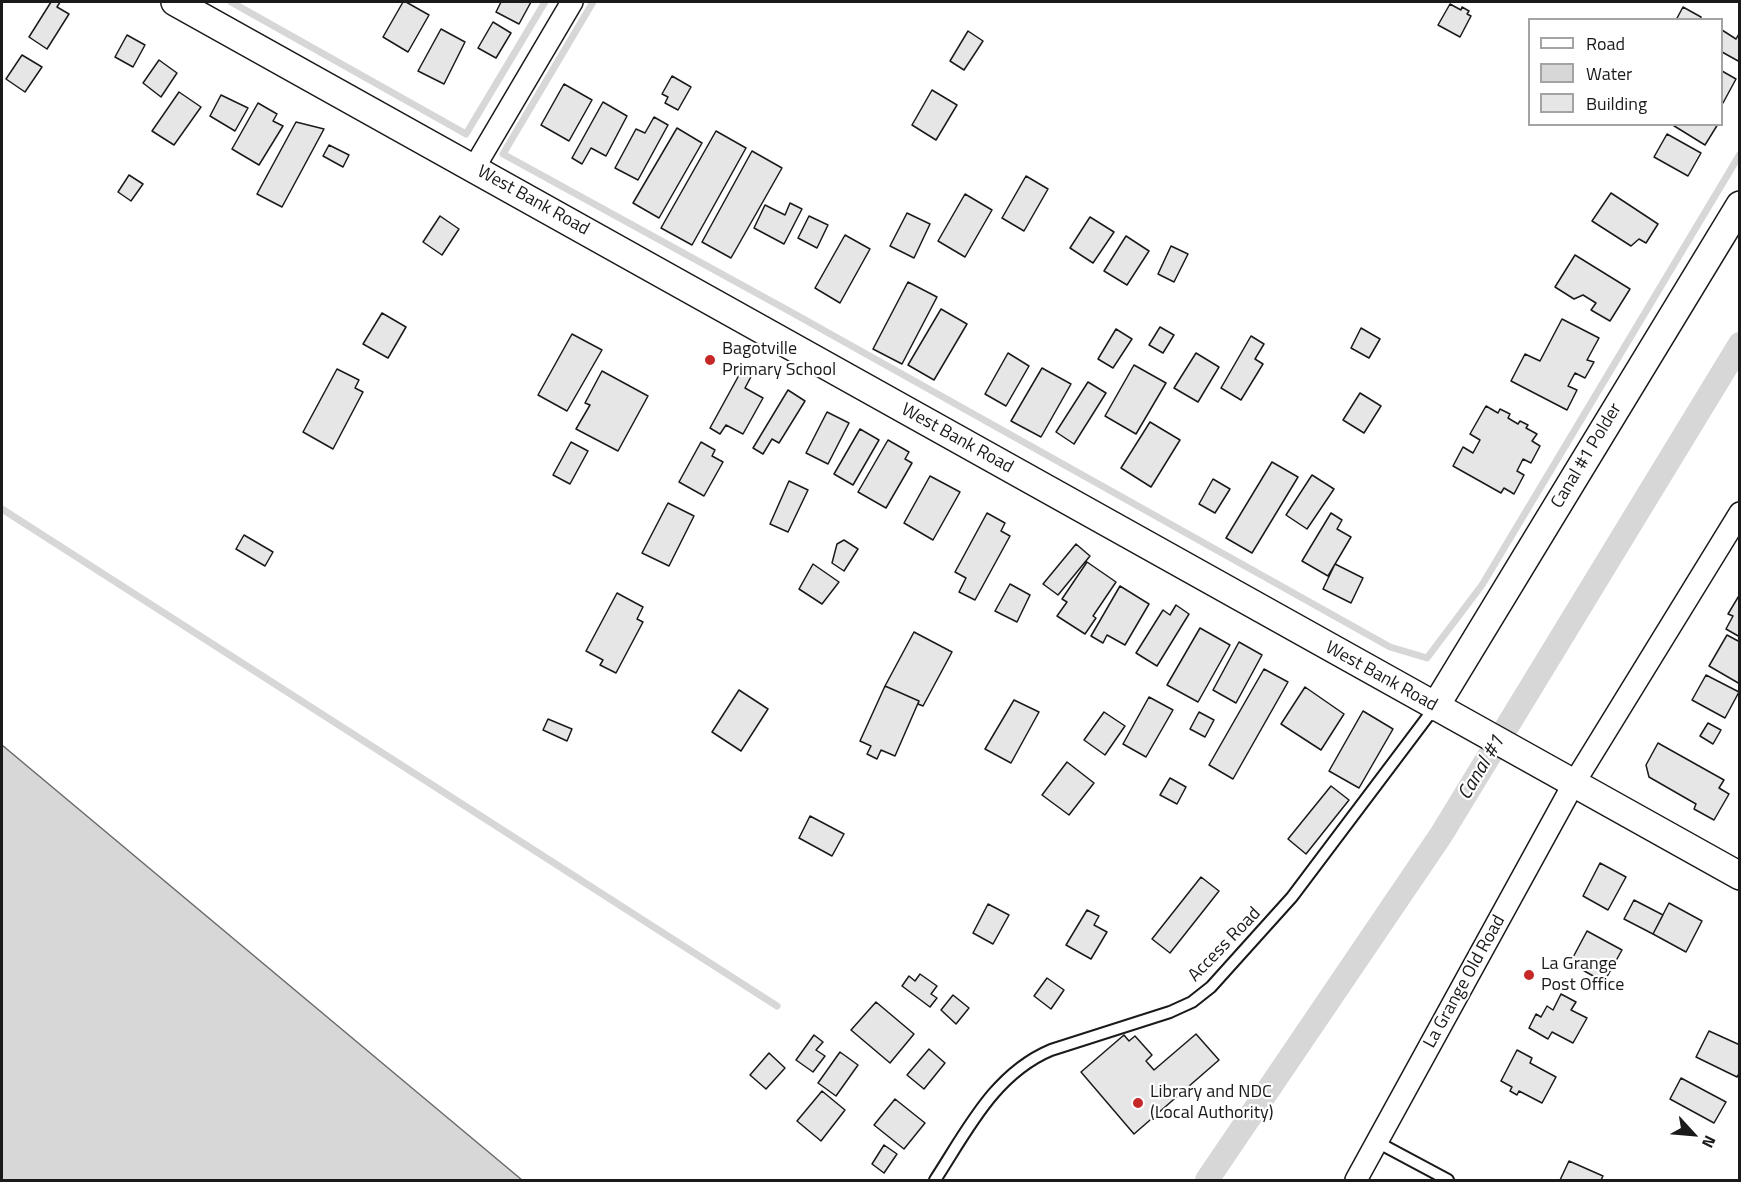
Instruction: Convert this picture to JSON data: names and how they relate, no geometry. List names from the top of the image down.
{
  "streets": {
    "street": ["West Bank Road", "Canal #1 Polder", "La Grange Old Road"],
    "lane": ["Access Road"]
  },
  "crossings": [
    ["West Bank Road", "Canal #1 Polder"],
    ["West Bank Road", "Access Road"],
    ["West Bank Road", "La Grange Old Road"],
    ["Canal #1 Polder", "Access Road"]
  ],
  "water": ["Canal #1"],
  "places": ["Bagotville Primary School", "La Grange Post Office", "Library and NDC (Local Authority)"],
  "legend": ["Road", "Water", "Building"],
  "north": "bottom right"
}
